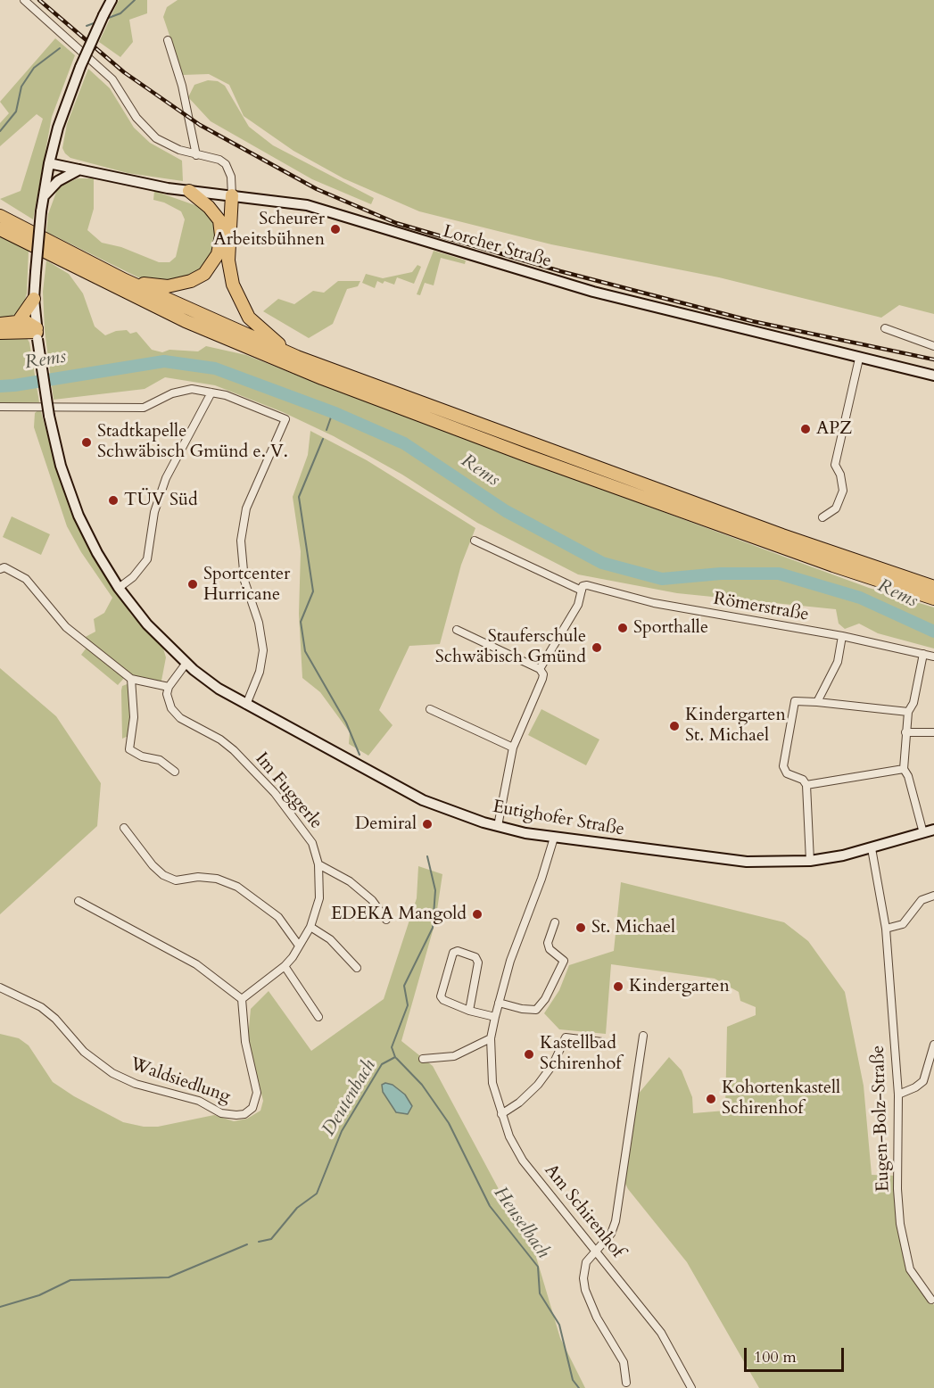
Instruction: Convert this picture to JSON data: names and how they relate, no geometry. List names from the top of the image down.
{
  "streets": {
    "street": [
      "Lorcher Straße",
      "Römerstraße",
      "Im Fuggerle",
      "Eutighofer Straße",
      "Waldsiedlung",
      "Eugen-Bolz-Straße",
      "Am Schirenhof"
    ]
  },
  "crossings": [
    ["Lorcher Straße", "Eutighofer Straße"],
    ["Im Fuggerle", "Waldsiedlung"],
    ["Eutighofer Straße", "Eugen-Bolz-Straße"],
    ["Eutighofer Straße", "Am Schirenhof"]
  ],
  "water": ["Rems", "Deutenbach", "Heuselbach"],
  "places": [
    "Scheurer Arbeitsbühnen",
    "APZ",
    "Stadtkapelle Schwäbisch Gmünd e. V.",
    "TÜV Süd",
    "Sportcenter Hurricane",
    "Sporthalle",
    "Stauferschule Schwäbisch Gmünd",
    "Kindergarten St. Michael",
    "Demiral",
    "EDEKA Mangold",
    "St. Michael",
    "Kindergarten",
    "Kastellbad Schirenhof",
    "Kohortenkastell Schirenhof"
  ],
  "scale_bar": "100 m"
}
